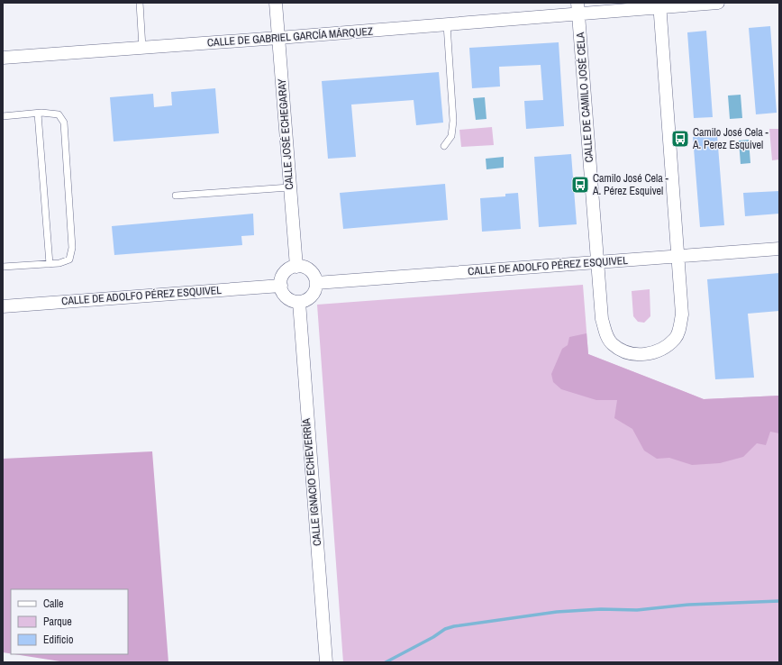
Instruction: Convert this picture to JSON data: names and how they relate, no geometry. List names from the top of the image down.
{
  "streets": {
    "street": [
      "CALLE DE GABRIEL GARCÍA MÁRQUEZ",
      "CALLE DE CAMILO JOSÉ CELA",
      "CALLE JOSÉ ECHEGARAY",
      "CALLE DE ADOLFO PÉREZ ESQUIVEL",
      "CALLE IGNACIO ECHEVERRÍA"
    ]
  },
  "crossings": [
    ["CALLE DE GABRIEL GARCÍA MÁRQUEZ", "CALLE DE CAMILO JOSÉ CELA"],
    ["CALLE DE GABRIEL GARCÍA MÁRQUEZ", "CALLE JOSÉ ECHEGARAY"],
    ["CALLE DE CAMILO JOSÉ CELA", "CALLE DE ADOLFO PÉREZ ESQUIVEL"],
    ["CALLE JOSÉ ECHEGARAY", "CALLE DE ADOLFO PÉREZ ESQUIVEL"],
    ["CALLE JOSÉ ECHEGARAY", "CALLE IGNACIO ECHEVERRÍA"],
    ["CALLE DE ADOLFO PÉREZ ESQUIVEL", "CALLE IGNACIO ECHEVERRÍA"]
  ],
  "places": {
    "bus stop": ["Camilo José Cela - A. Perez Esquivel", "Camilo José Cela - A. Pérez Esquivel"]
  },
  "legend": ["Calle", "Parque", "Edificio"]
}
